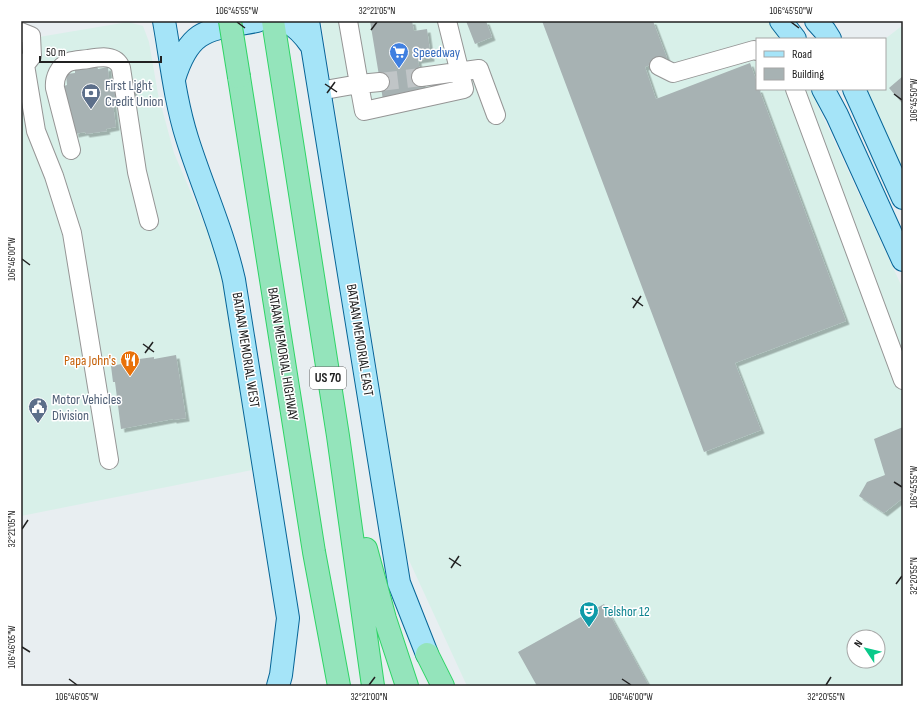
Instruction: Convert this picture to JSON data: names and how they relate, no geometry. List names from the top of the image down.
{
  "streets": {
    "highway": ["BATAAN MEMORIAL HIGHWAY", "US 70"],
    "main road": ["BATAAN MEMORIAL EAST", "BATAAN MEMORIAL WEST"]
  },
  "places": {
    "supermarket": ["Speedway"],
    "bank": ["First Light Credit Union"],
    "restaurant": ["Papa John's"],
    "public building": ["Motor Vehicles Division"],
    "theatre": ["Telshor 12"]
  },
  "legend": ["Road", "Building"],
  "scale_bar": "50 m",
  "north": "top left",
  "coordinates": [
    "106°45'55\"W",
    "32°21'05\"N",
    "106°45'50\"W",
    "106°46'00\"W",
    "32°20'55\"N",
    "106°46'05\"W",
    "32°21'00\"N"
  ]
}
